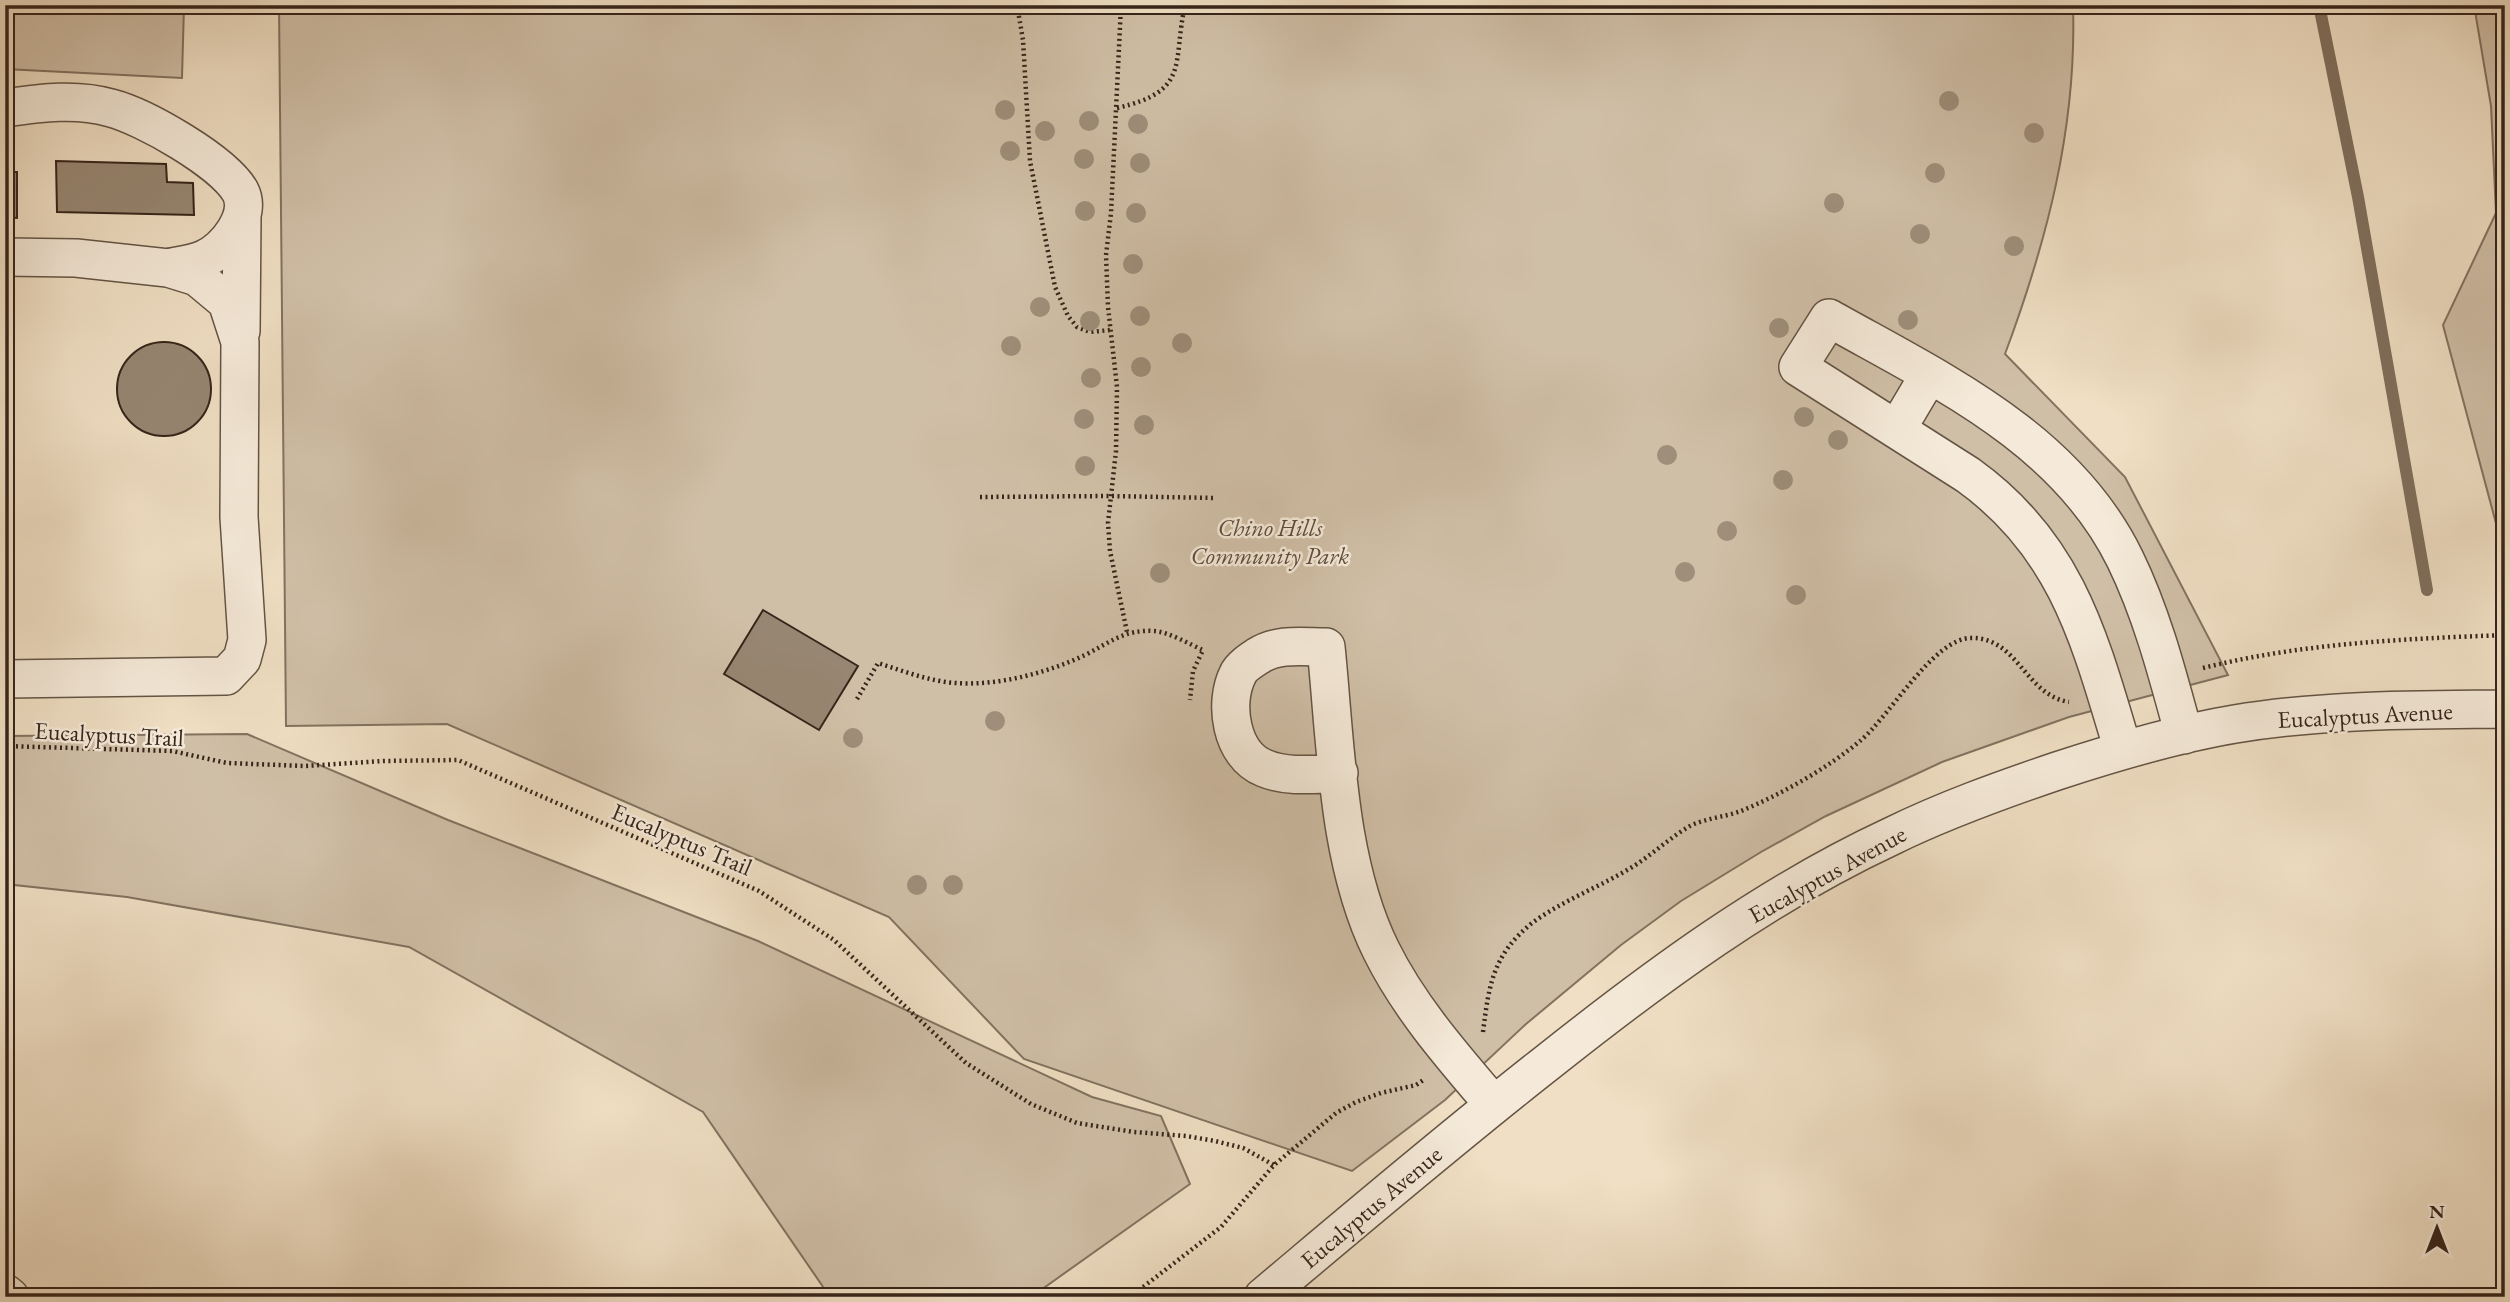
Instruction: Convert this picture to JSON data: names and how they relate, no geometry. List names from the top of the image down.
{
  "streets": {
    "street": ["Eucalyptus Avenue"],
    "path": ["Eucalyptus Trail"]
  },
  "parks": ["Chino Hills Community Park"],
  "north": "top"
}
